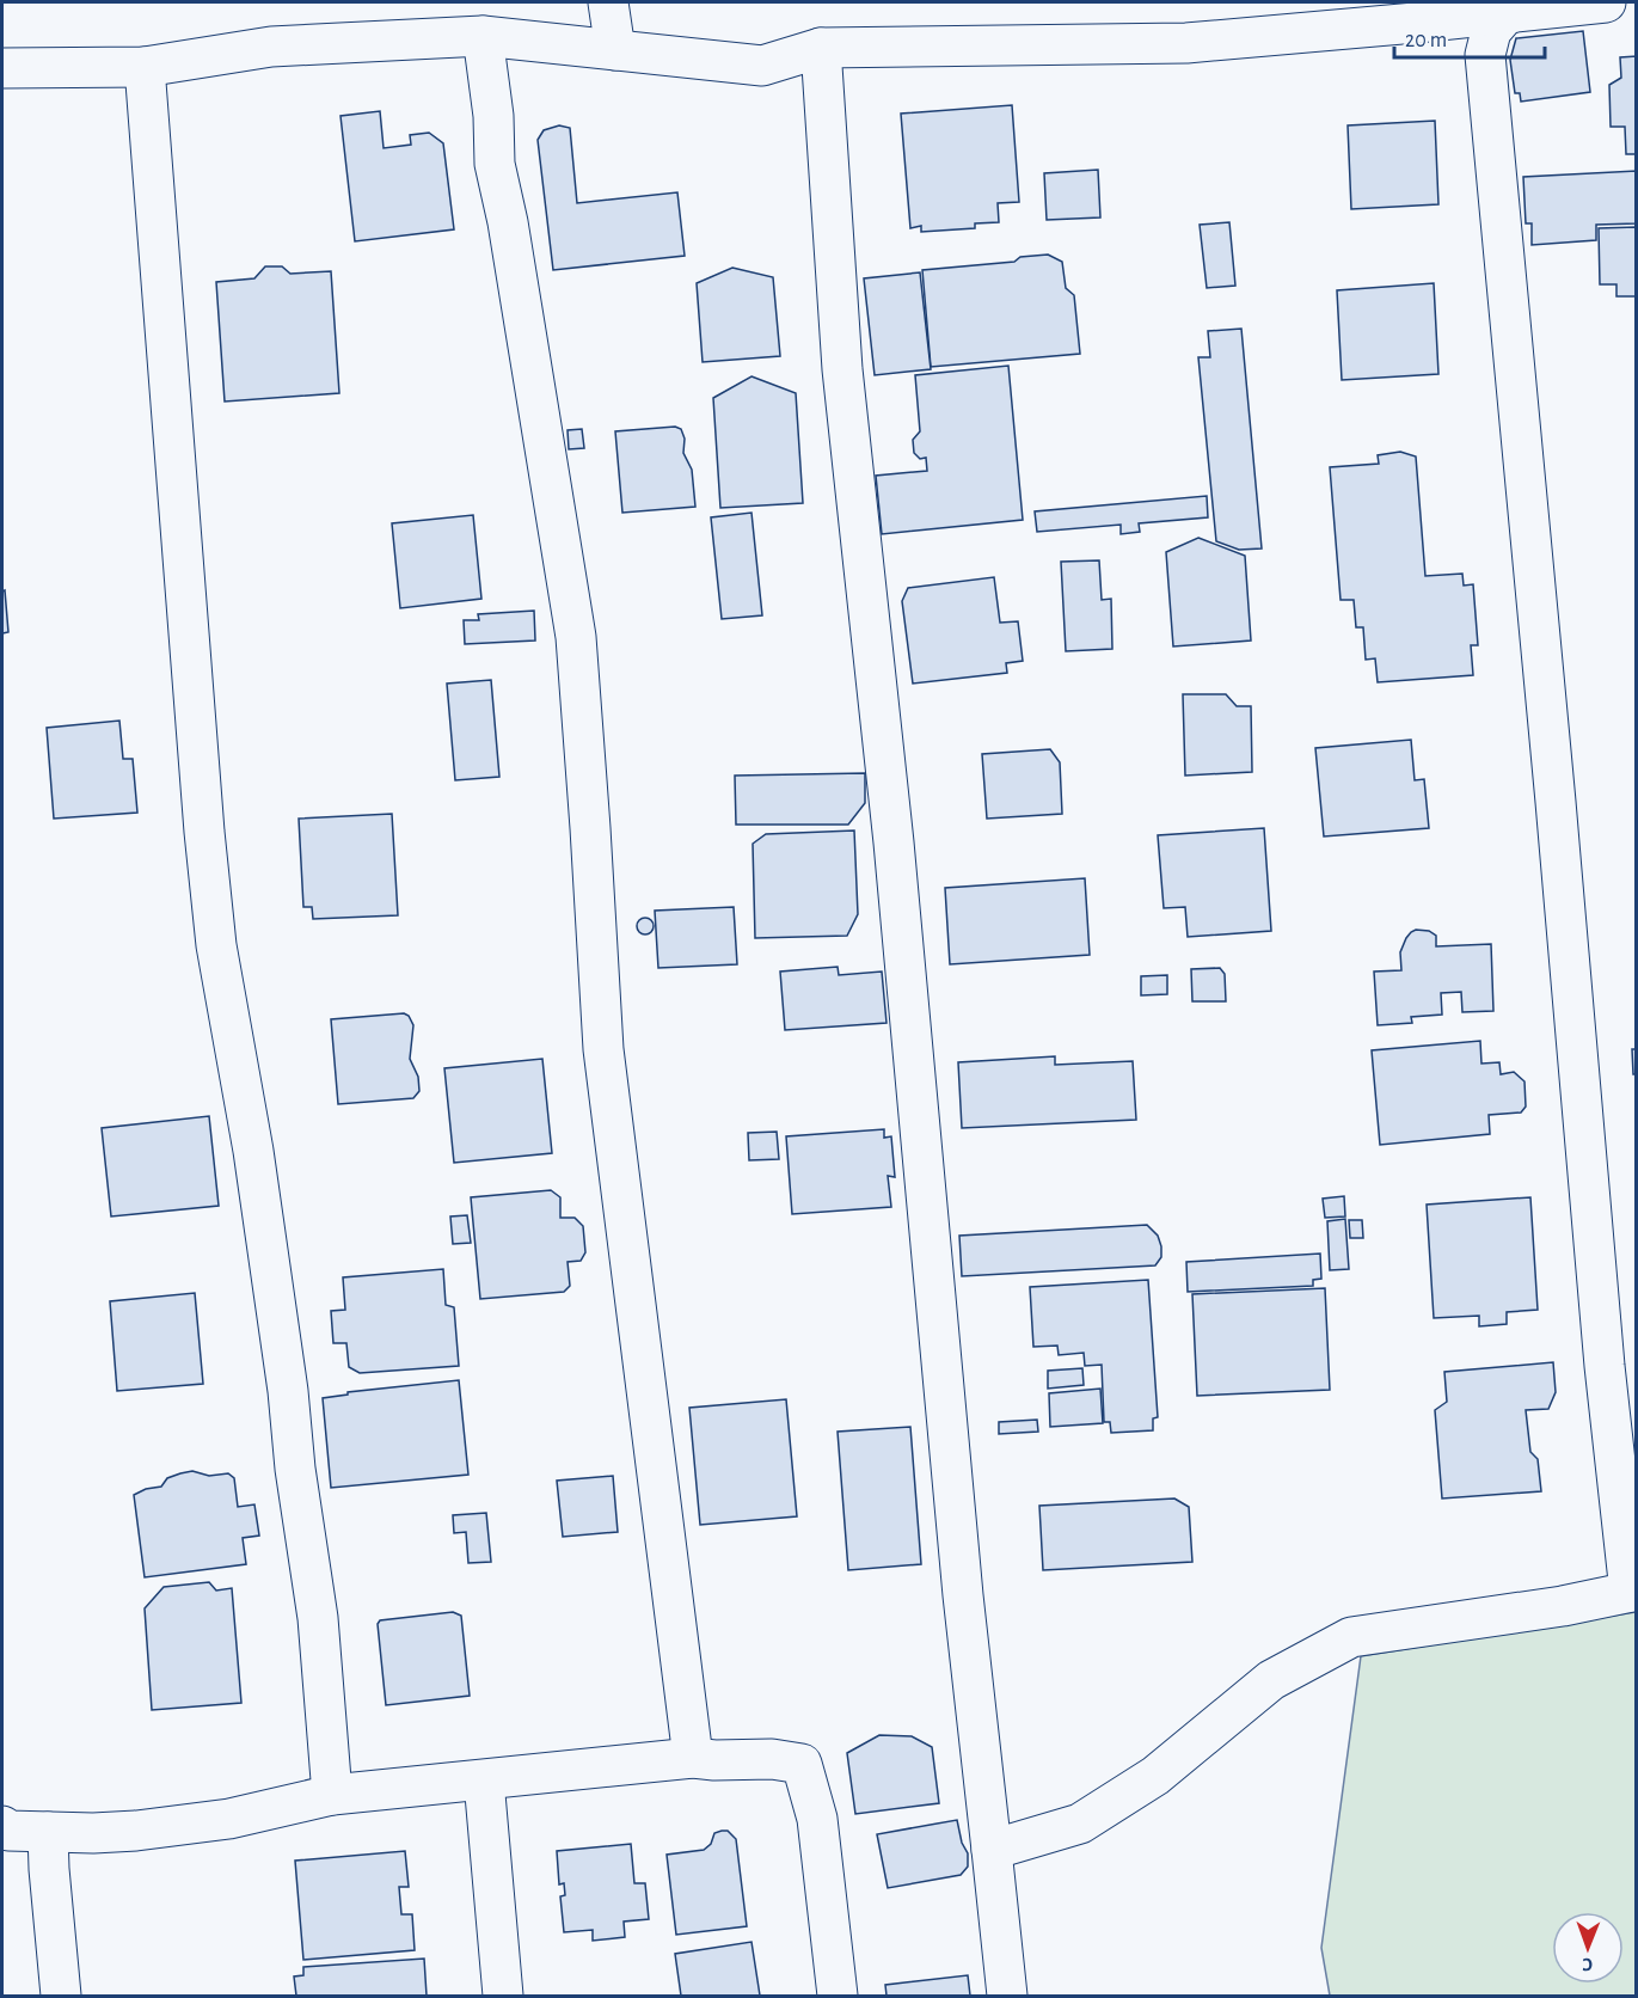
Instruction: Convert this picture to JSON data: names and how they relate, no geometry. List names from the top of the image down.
{
  "scale_bar": "20 m",
  "north": "bottom"
}
